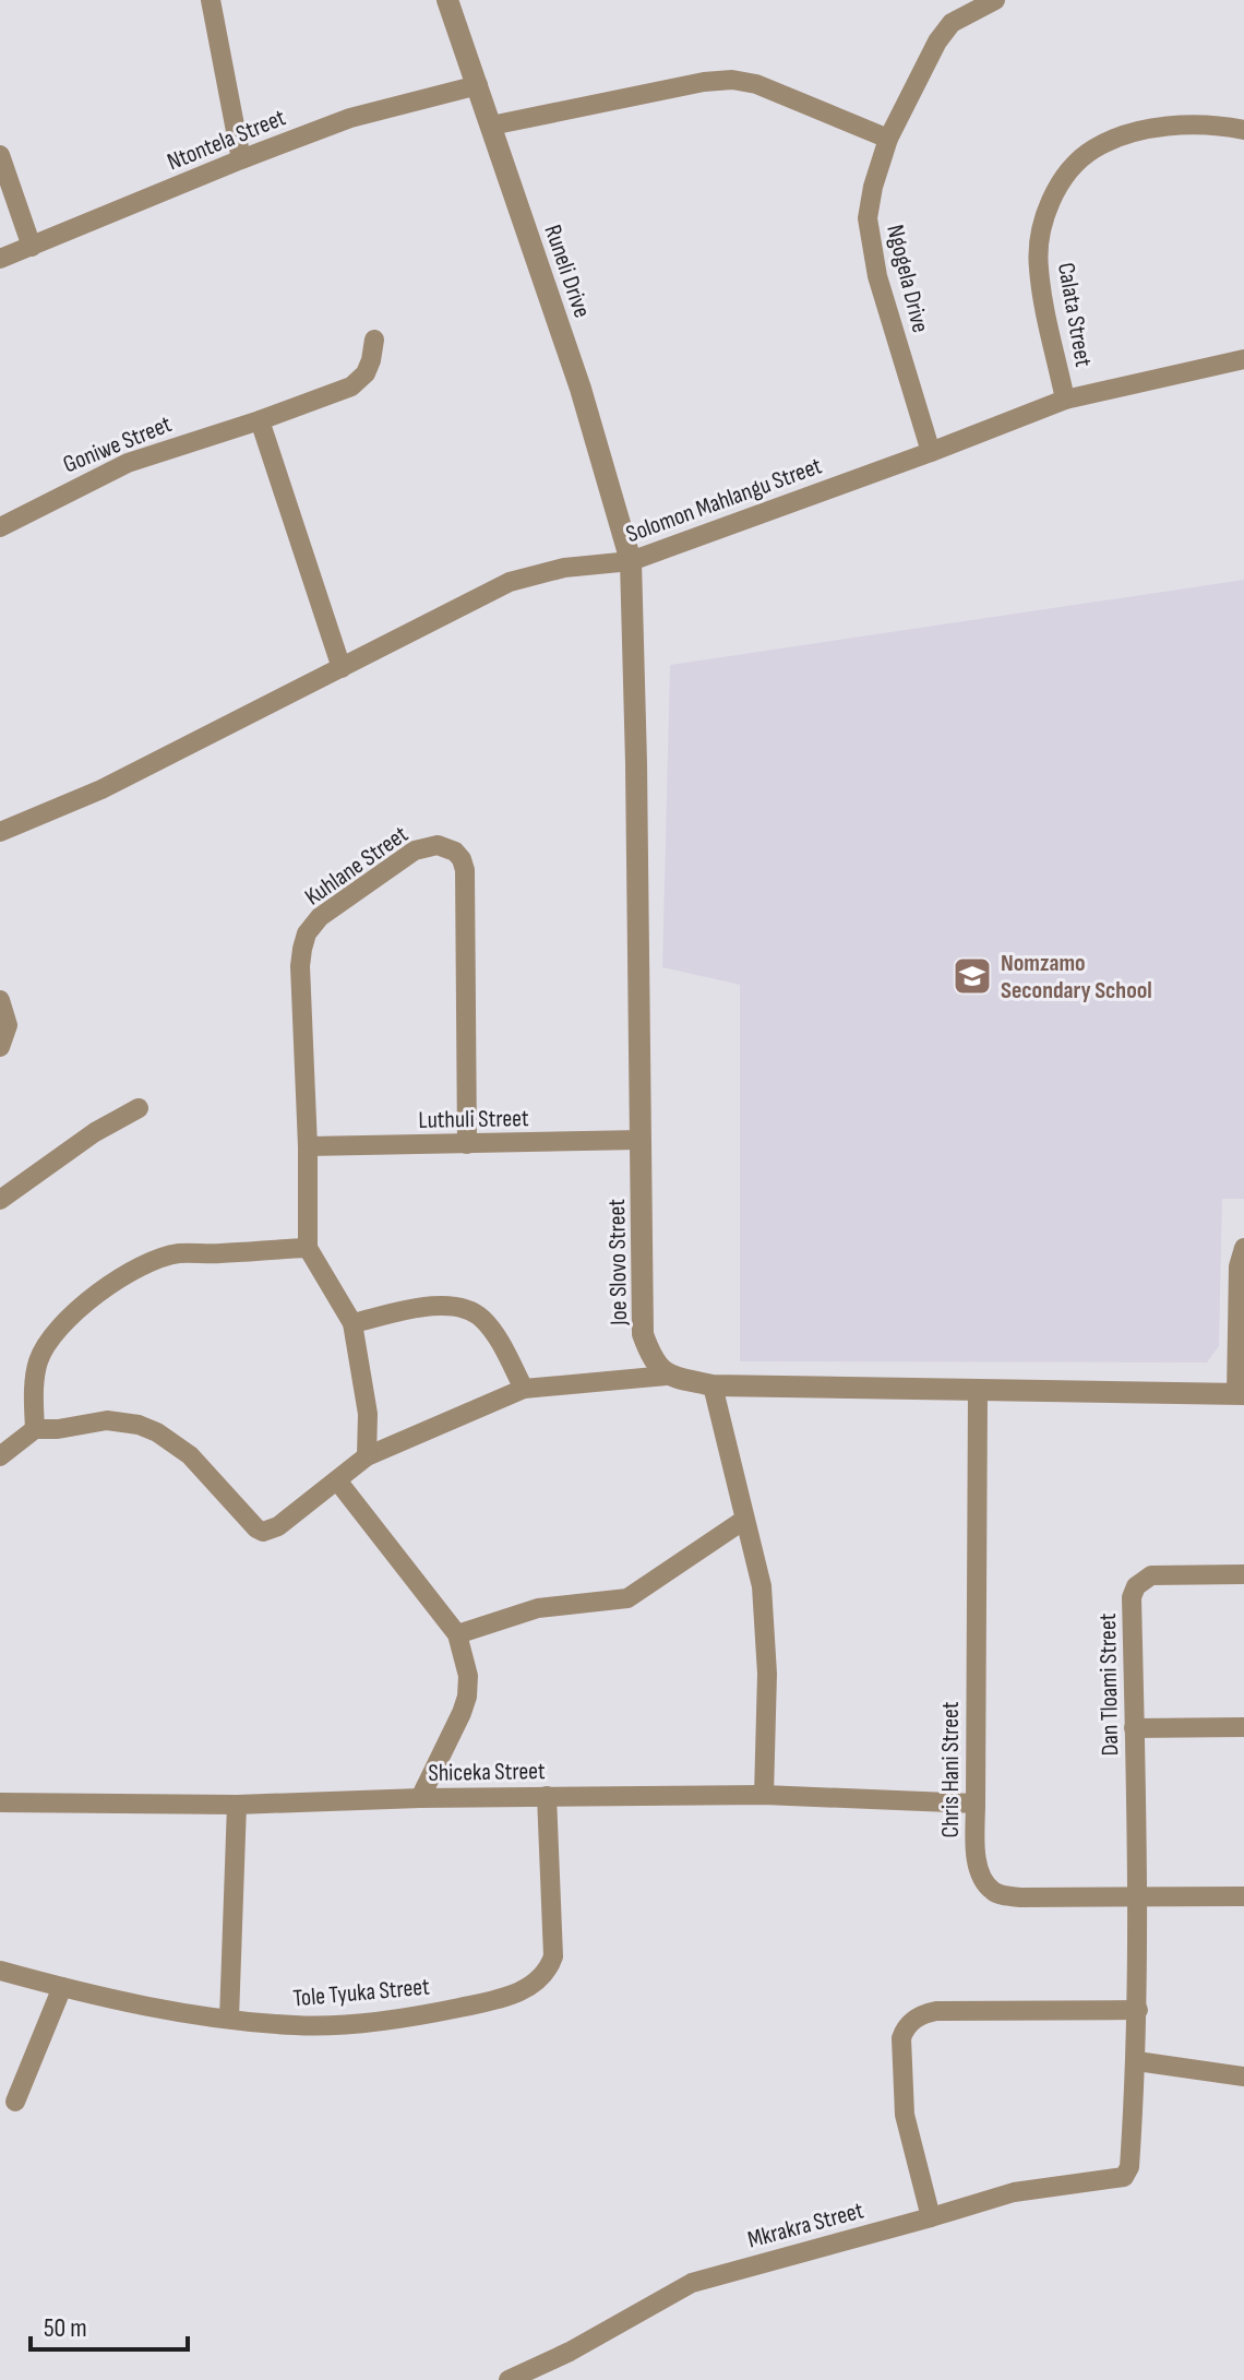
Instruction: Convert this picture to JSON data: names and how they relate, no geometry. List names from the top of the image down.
{
  "streets": {
    "street": [
      "Ntontela Street",
      "Runeli Drive",
      "Ngogela Drive",
      "Calata Street",
      "Goniwe Street",
      "Solomon Mahlangu Street",
      "Kuhlane Street",
      "Luthuli Street",
      "Joe Slovo Street",
      "Dan Tloami Street",
      "Chris Hani Street",
      "Shiceka Street",
      "Tole Tyuka Street",
      "Mkrakra Street"
    ]
  },
  "crossings": [
    ["Ntontela Street", "Runeli Drive"],
    ["Runeli Drive", "Solomon Mahlangu Street"],
    ["Runeli Drive", "Joe Slovo Street"],
    ["Ngogela Drive", "Solomon Mahlangu Street"],
    ["Calata Street", "Solomon Mahlangu Street"],
    ["Solomon Mahlangu Street", "Joe Slovo Street"],
    ["Kuhlane Street", "Luthuli Street"],
    ["Luthuli Street", "Joe Slovo Street"],
    ["Dan Tloami Street", "Chris Hani Street"],
    ["Dan Tloami Street", "Mkrakra Street"],
    ["Chris Hani Street", "Shiceka Street"],
    ["Shiceka Street", "Tole Tyuka Street"]
  ],
  "places": {
    "school or university": ["Nomzamo Secondary School"]
  },
  "scale_bar": "50 m"
}
